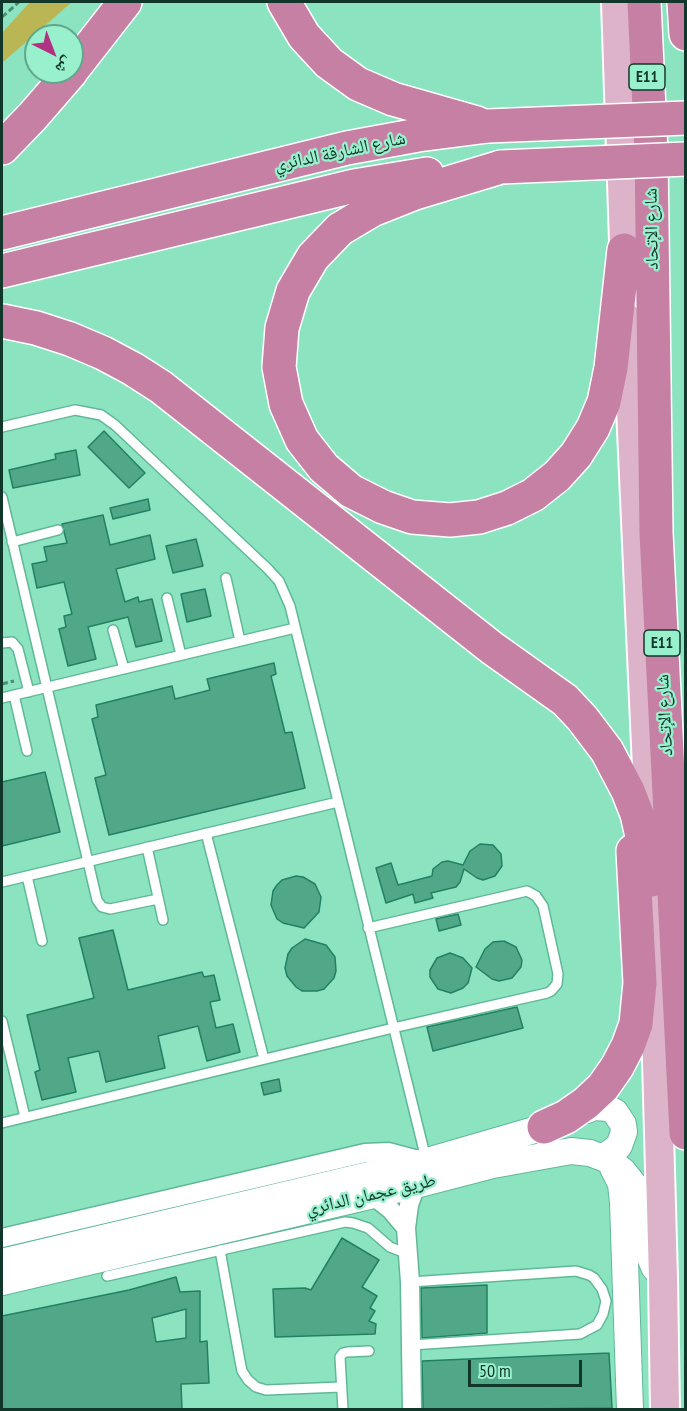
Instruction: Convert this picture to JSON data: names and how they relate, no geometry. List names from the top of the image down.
{
  "streets": {
    "highway": ["E11", "شارع الشارقة الدائري", "شارع الإتحاد"],
    "main road": ["طريق عجمان الدائري"]
  },
  "scale_bar": "50 m",
  "north": "bottom right"
}
